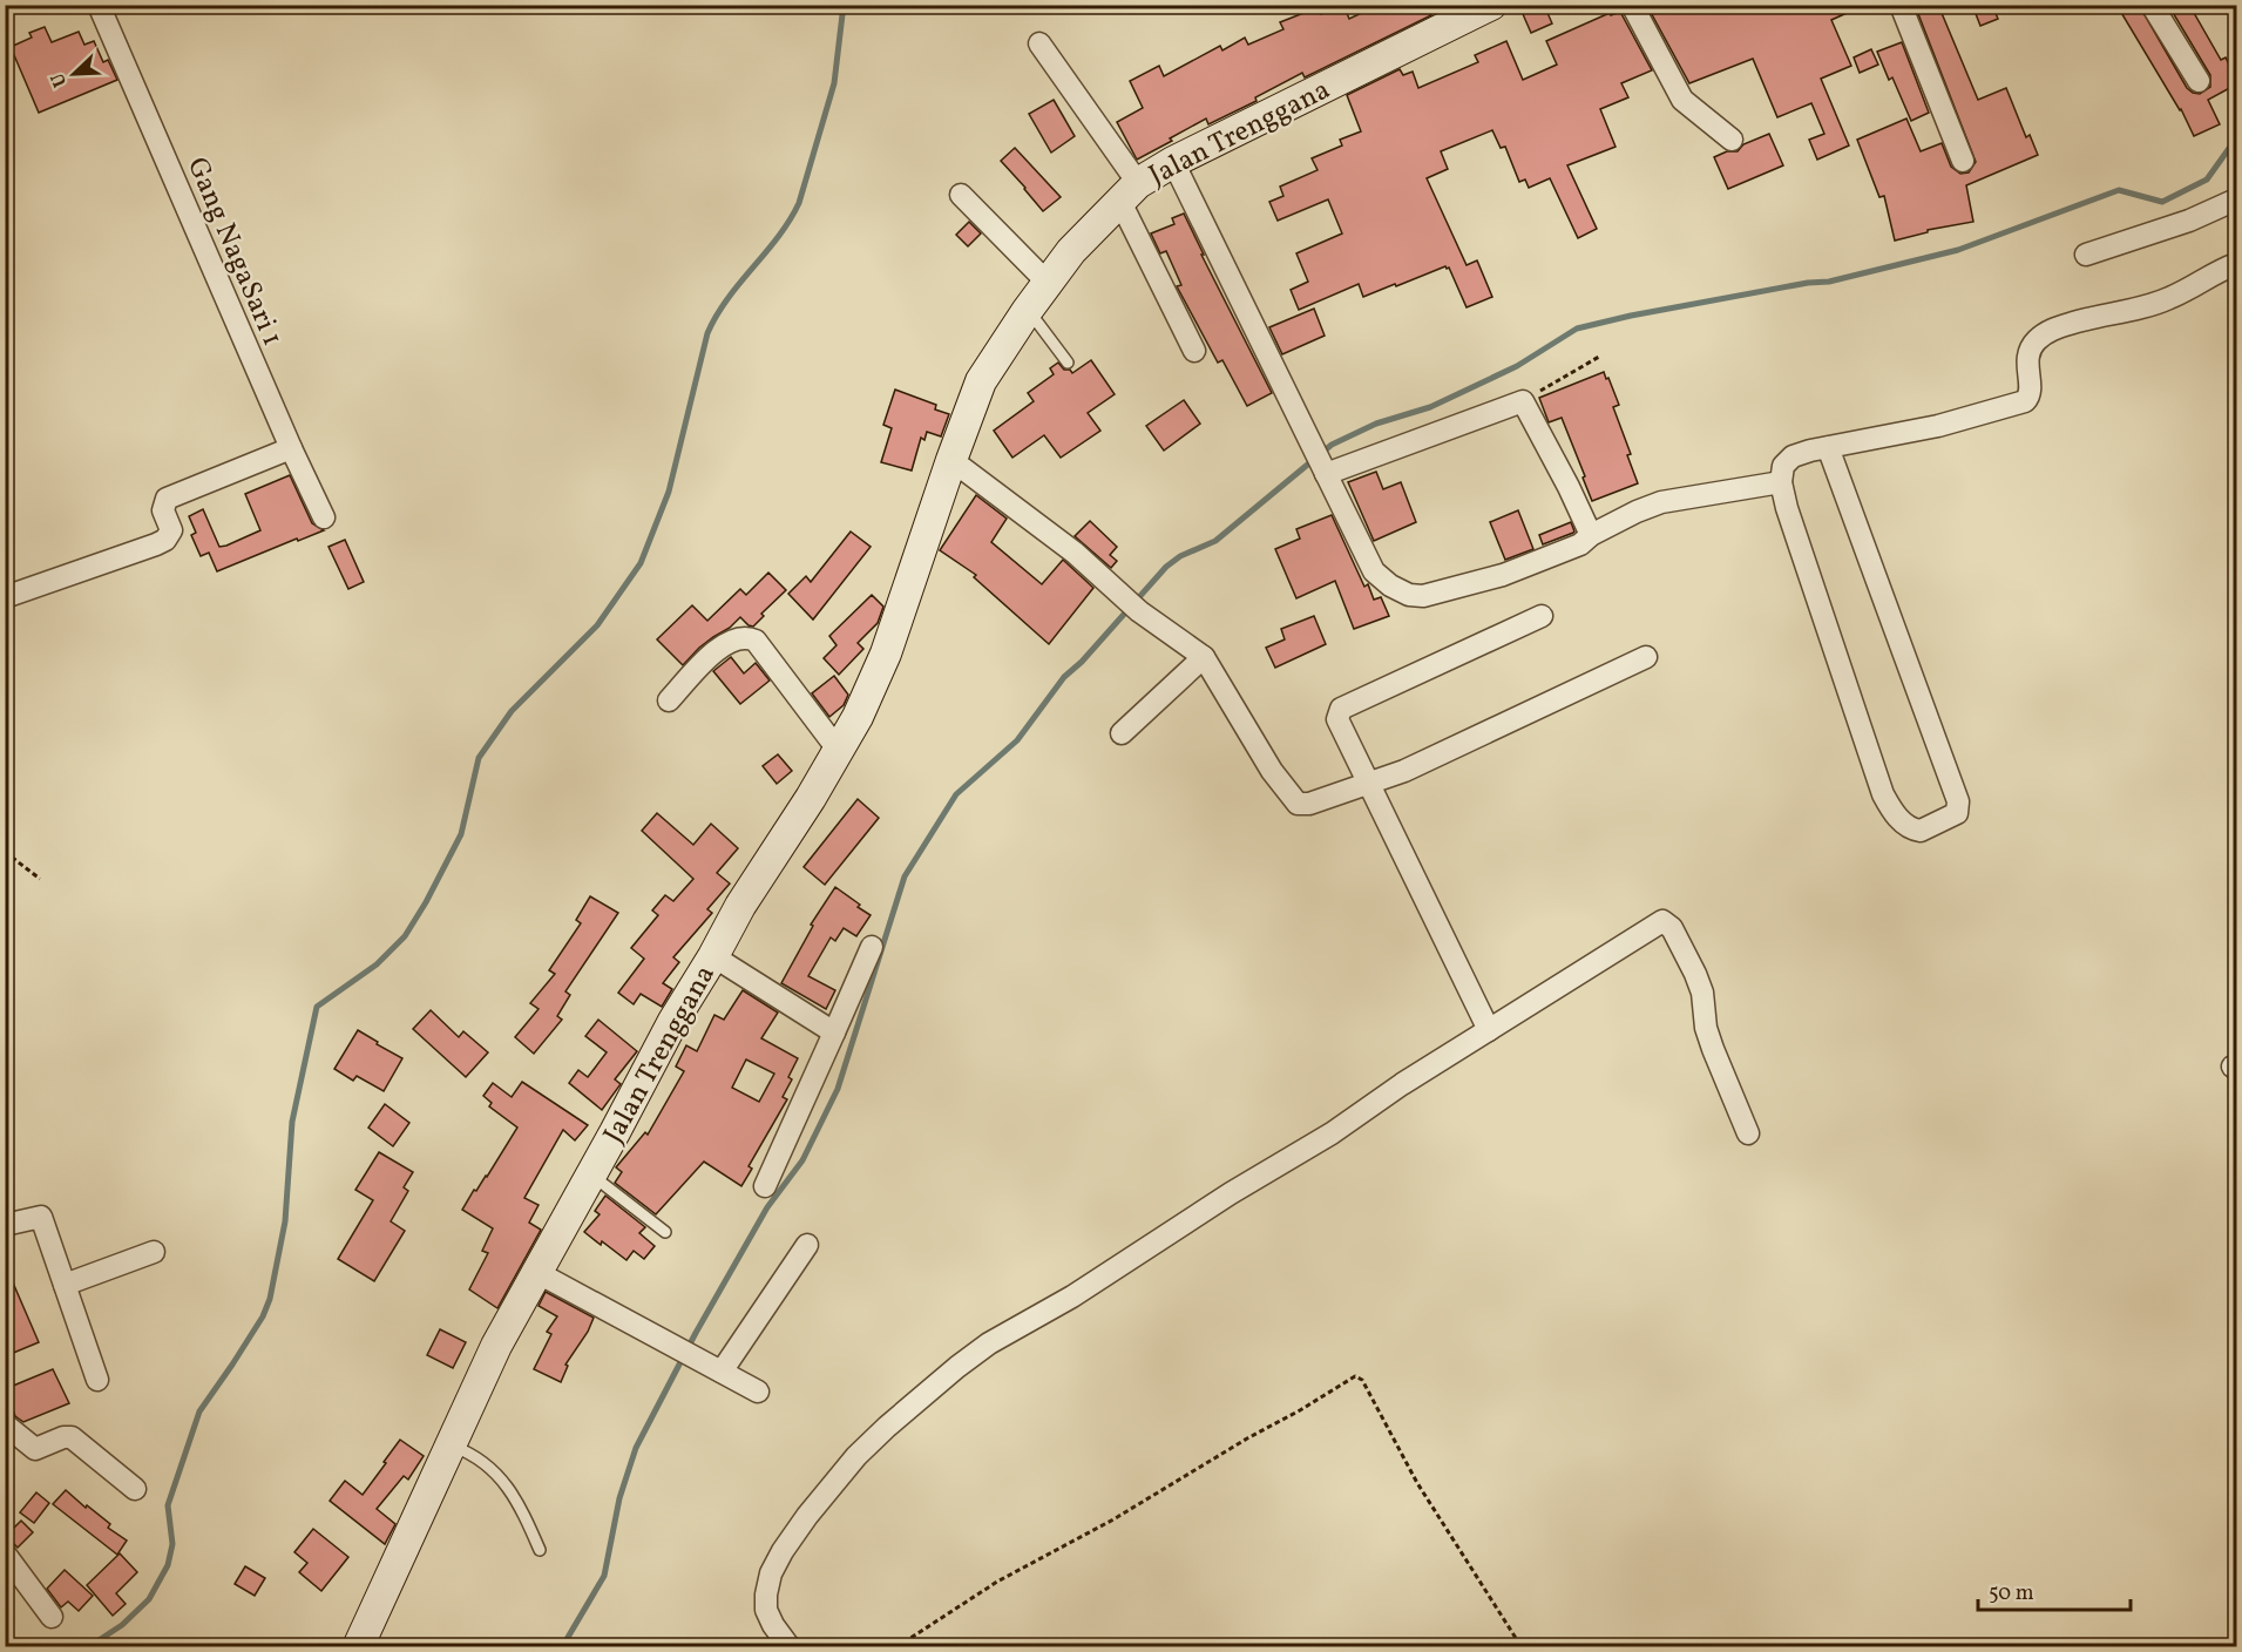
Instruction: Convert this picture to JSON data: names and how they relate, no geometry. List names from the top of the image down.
{
  "streets": {
    "main road": ["Jalan Trenggana"],
    "street": ["Gang NagaSari 1"]
  },
  "scale_bar": "50 m",
  "north": "bottom left"
}
